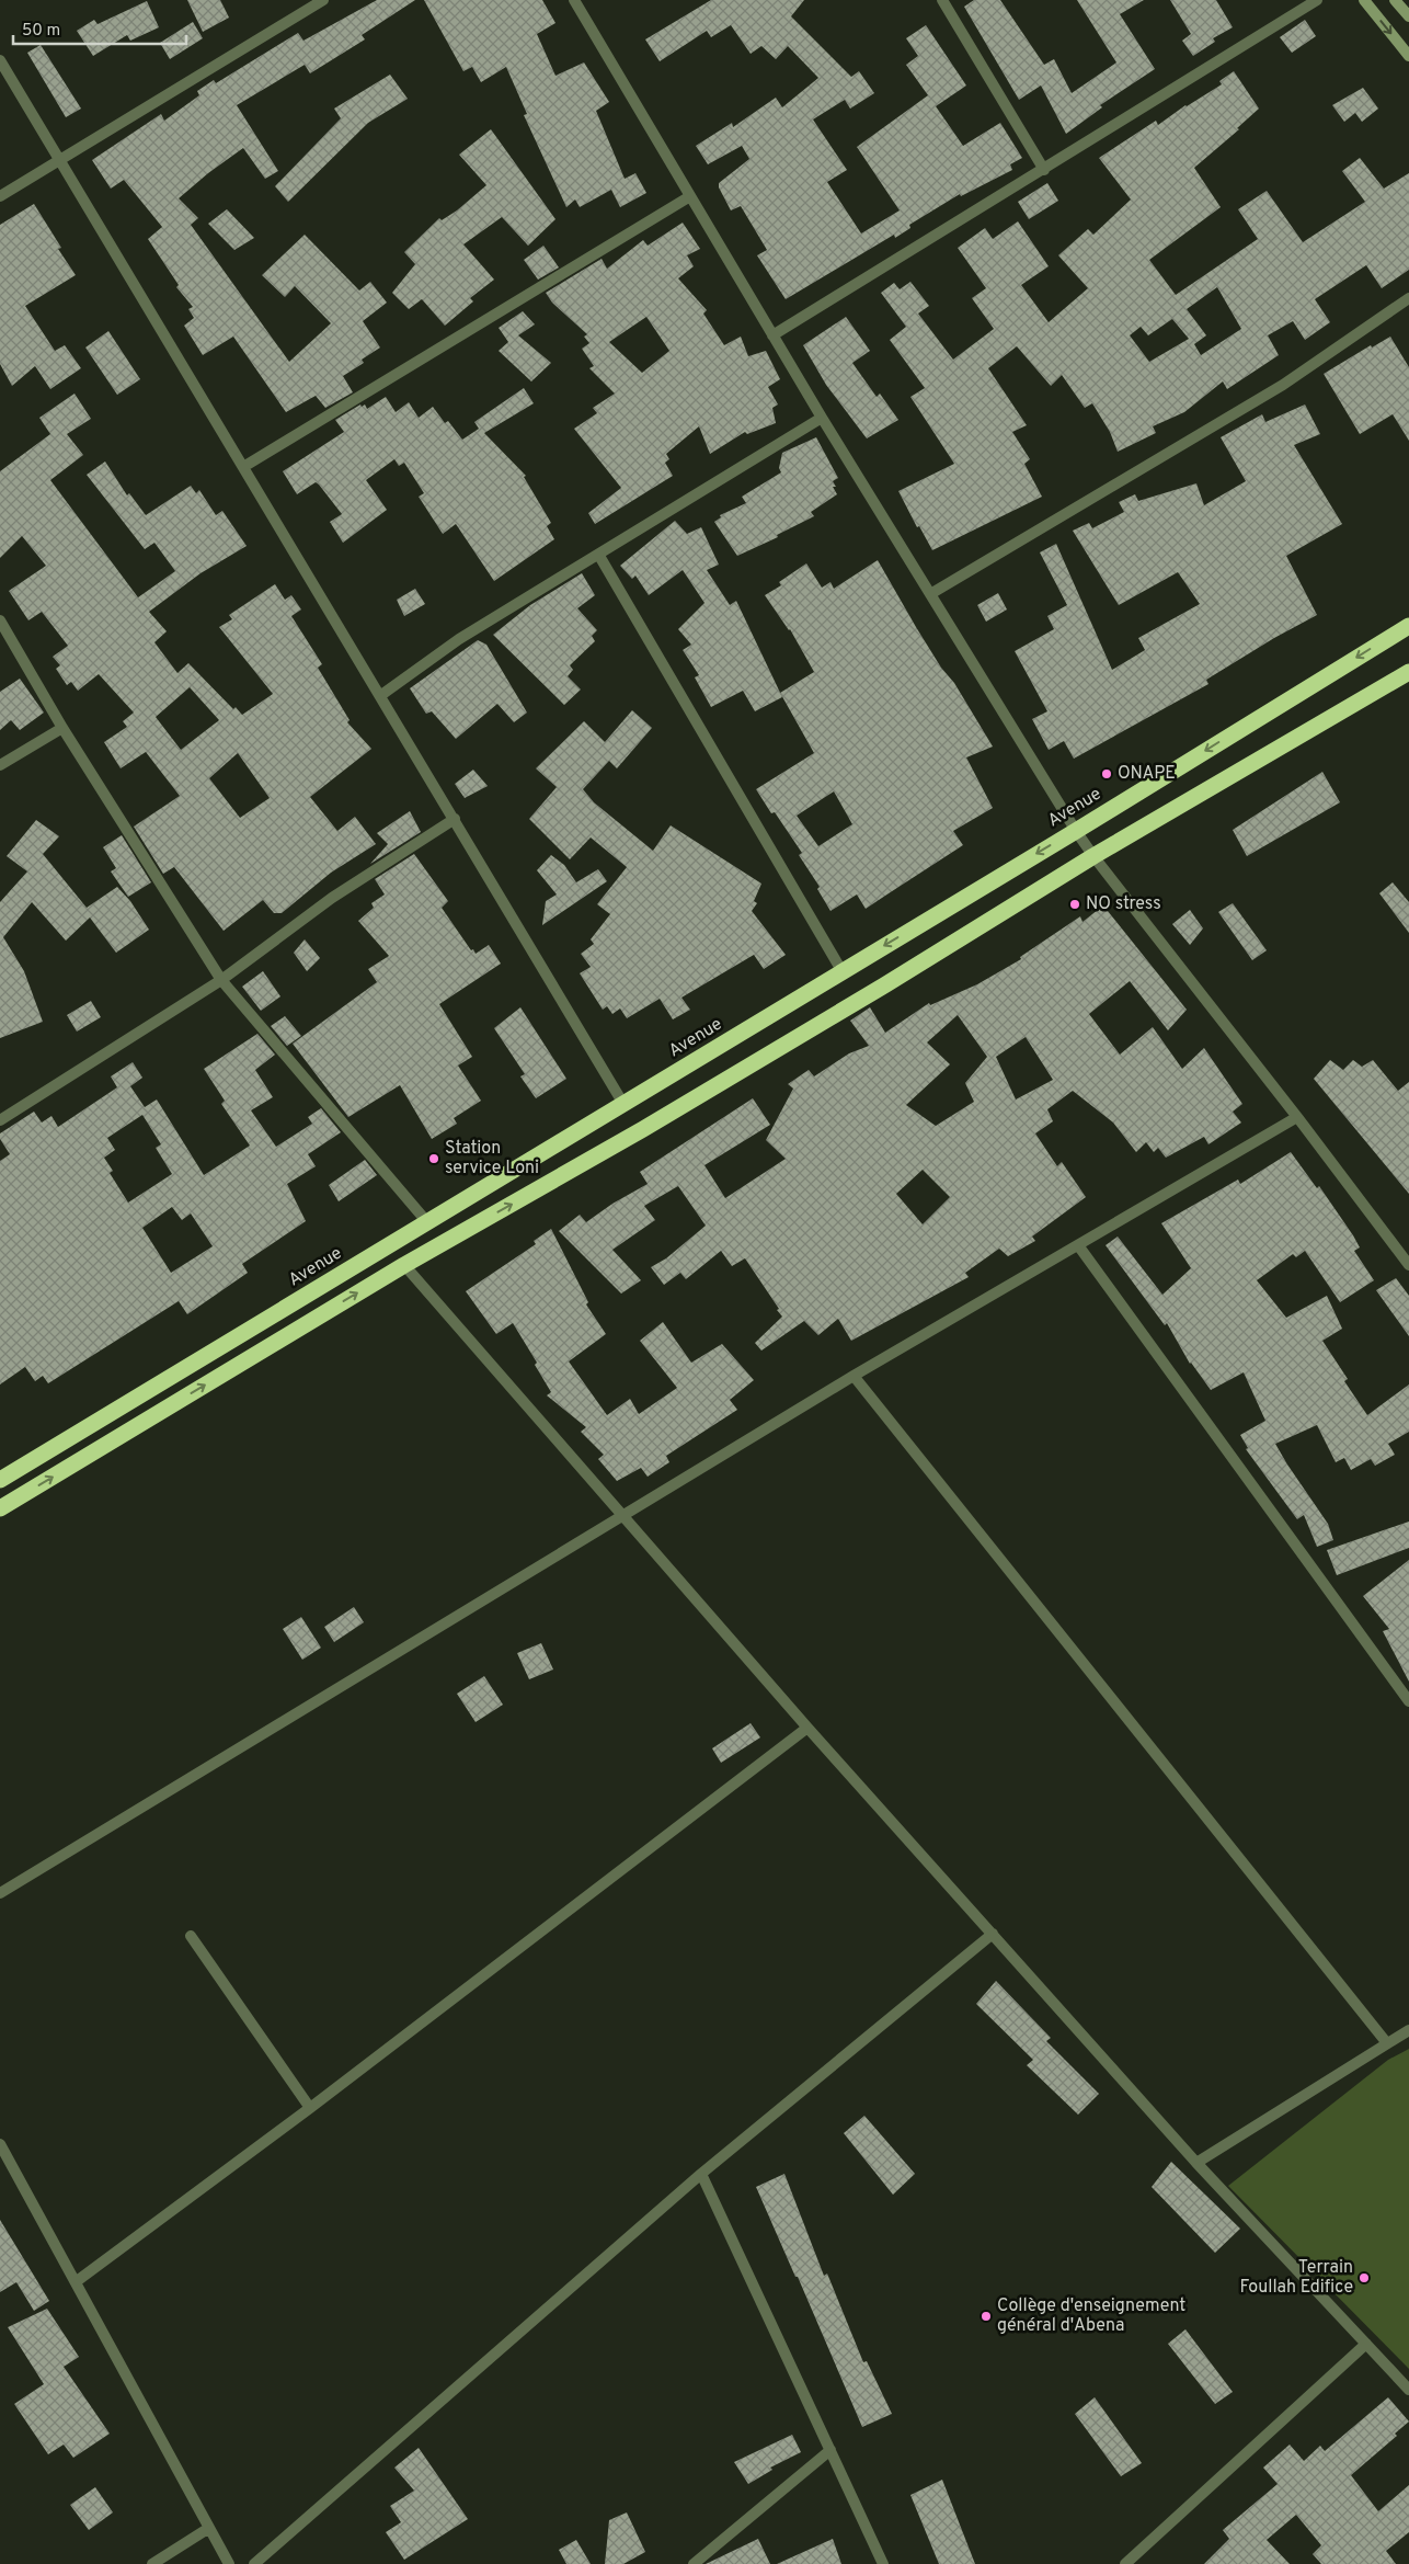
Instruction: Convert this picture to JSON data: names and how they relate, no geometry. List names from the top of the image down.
{
  "streets": {
    "highway": ["Avenue"]
  },
  "places": [
    "ONAPE",
    "NO stress",
    "Station service Loni",
    "Terrain Foullah Edifice",
    "Collège d'enseignement général d'Abena"
  ],
  "scale_bar": "50 m"
}
